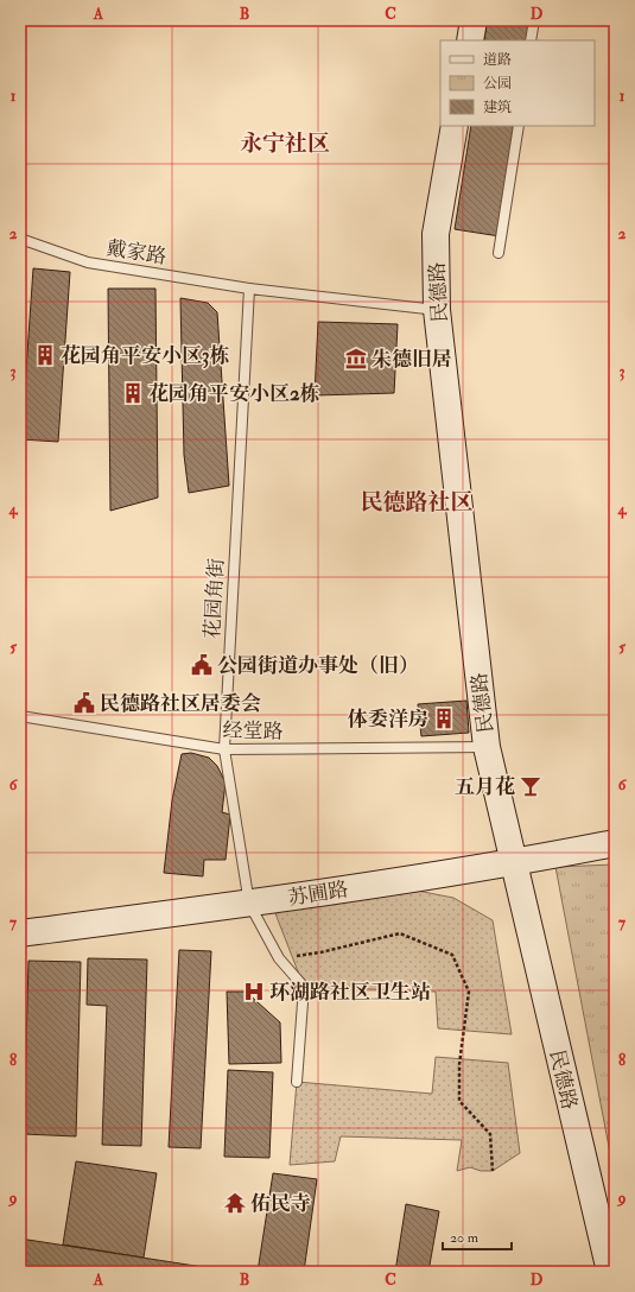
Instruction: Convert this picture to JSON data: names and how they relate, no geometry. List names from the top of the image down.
{
  "streets": {
    "main road": ["民德路", "苏圃路"],
    "lane": ["戴家路", "花园角街", "经堂路"]
  },
  "crossings": [
    ["戴家路", "花园角街"],
    ["民德路", "经堂路"],
    ["民德路", "苏圃路"],
    ["花园角街", "经堂路"],
    ["花园角街", "苏圃路"]
  ],
  "districts": ["永宁社区", "民德路社区"],
  "places": {
    "building": ["花园角平安小区3栋", "花园角平安小区2栋", "体委洋房"],
    "museum": ["朱德旧居"],
    "public building": ["公园街道办事处（旧）", "民德路社区居委会"],
    "bar": ["五月花"],
    "hospital": ["环湖路社区卫生站"],
    "temple": ["佑民寺"]
  },
  "legend": ["道路", "公园", "建筑"],
  "scale_bar": "20 m",
  "grid": {
    "columns": [
      "A",
      "B",
      "C",
      "D"
    ],
    "rows": [
      "1",
      "2",
      "3",
      "4",
      "5",
      "6",
      "7",
      "8",
      "9"
    ]
  }
}
